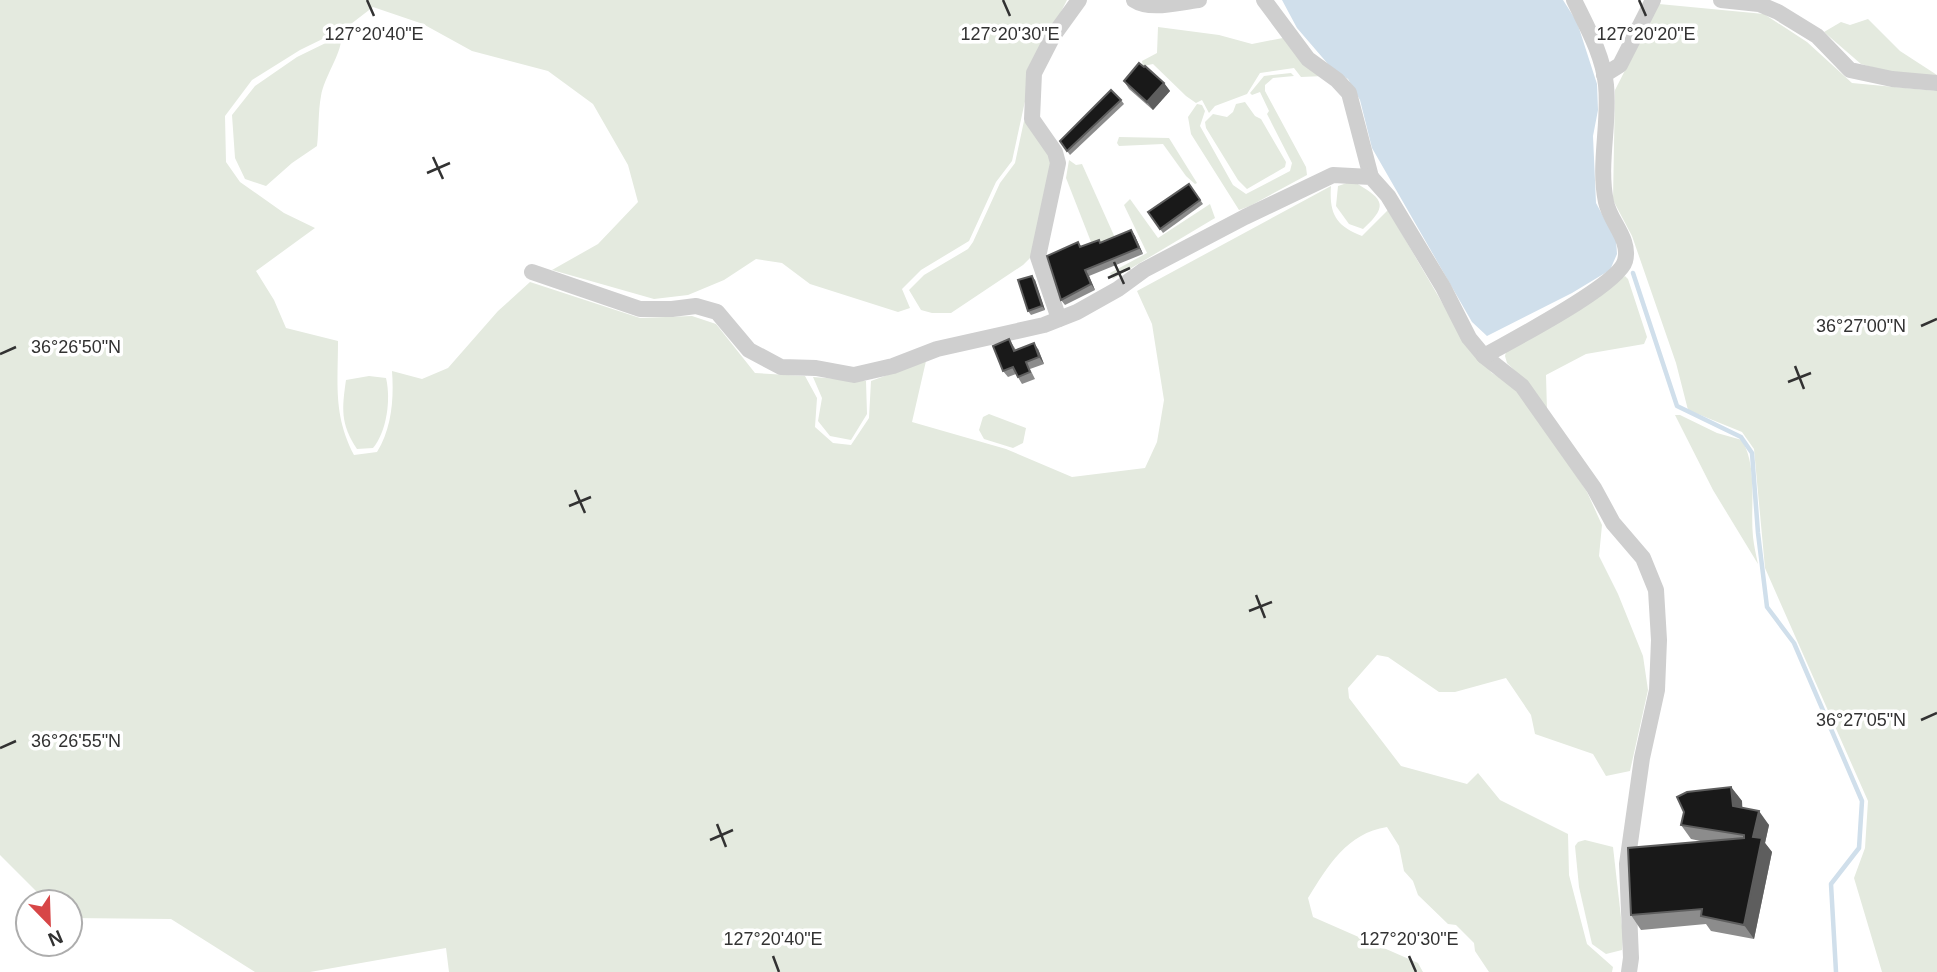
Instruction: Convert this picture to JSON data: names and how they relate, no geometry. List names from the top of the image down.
{
  "north": "bottom right",
  "coordinates": [
    "127°20'40\"E",
    "127°20'20\"E",
    "127°20'30\"E",
    "36°27'00\"N",
    "36°26'50\"N",
    "36°27'05\"N",
    "36°26'55\"N"
  ]
}
